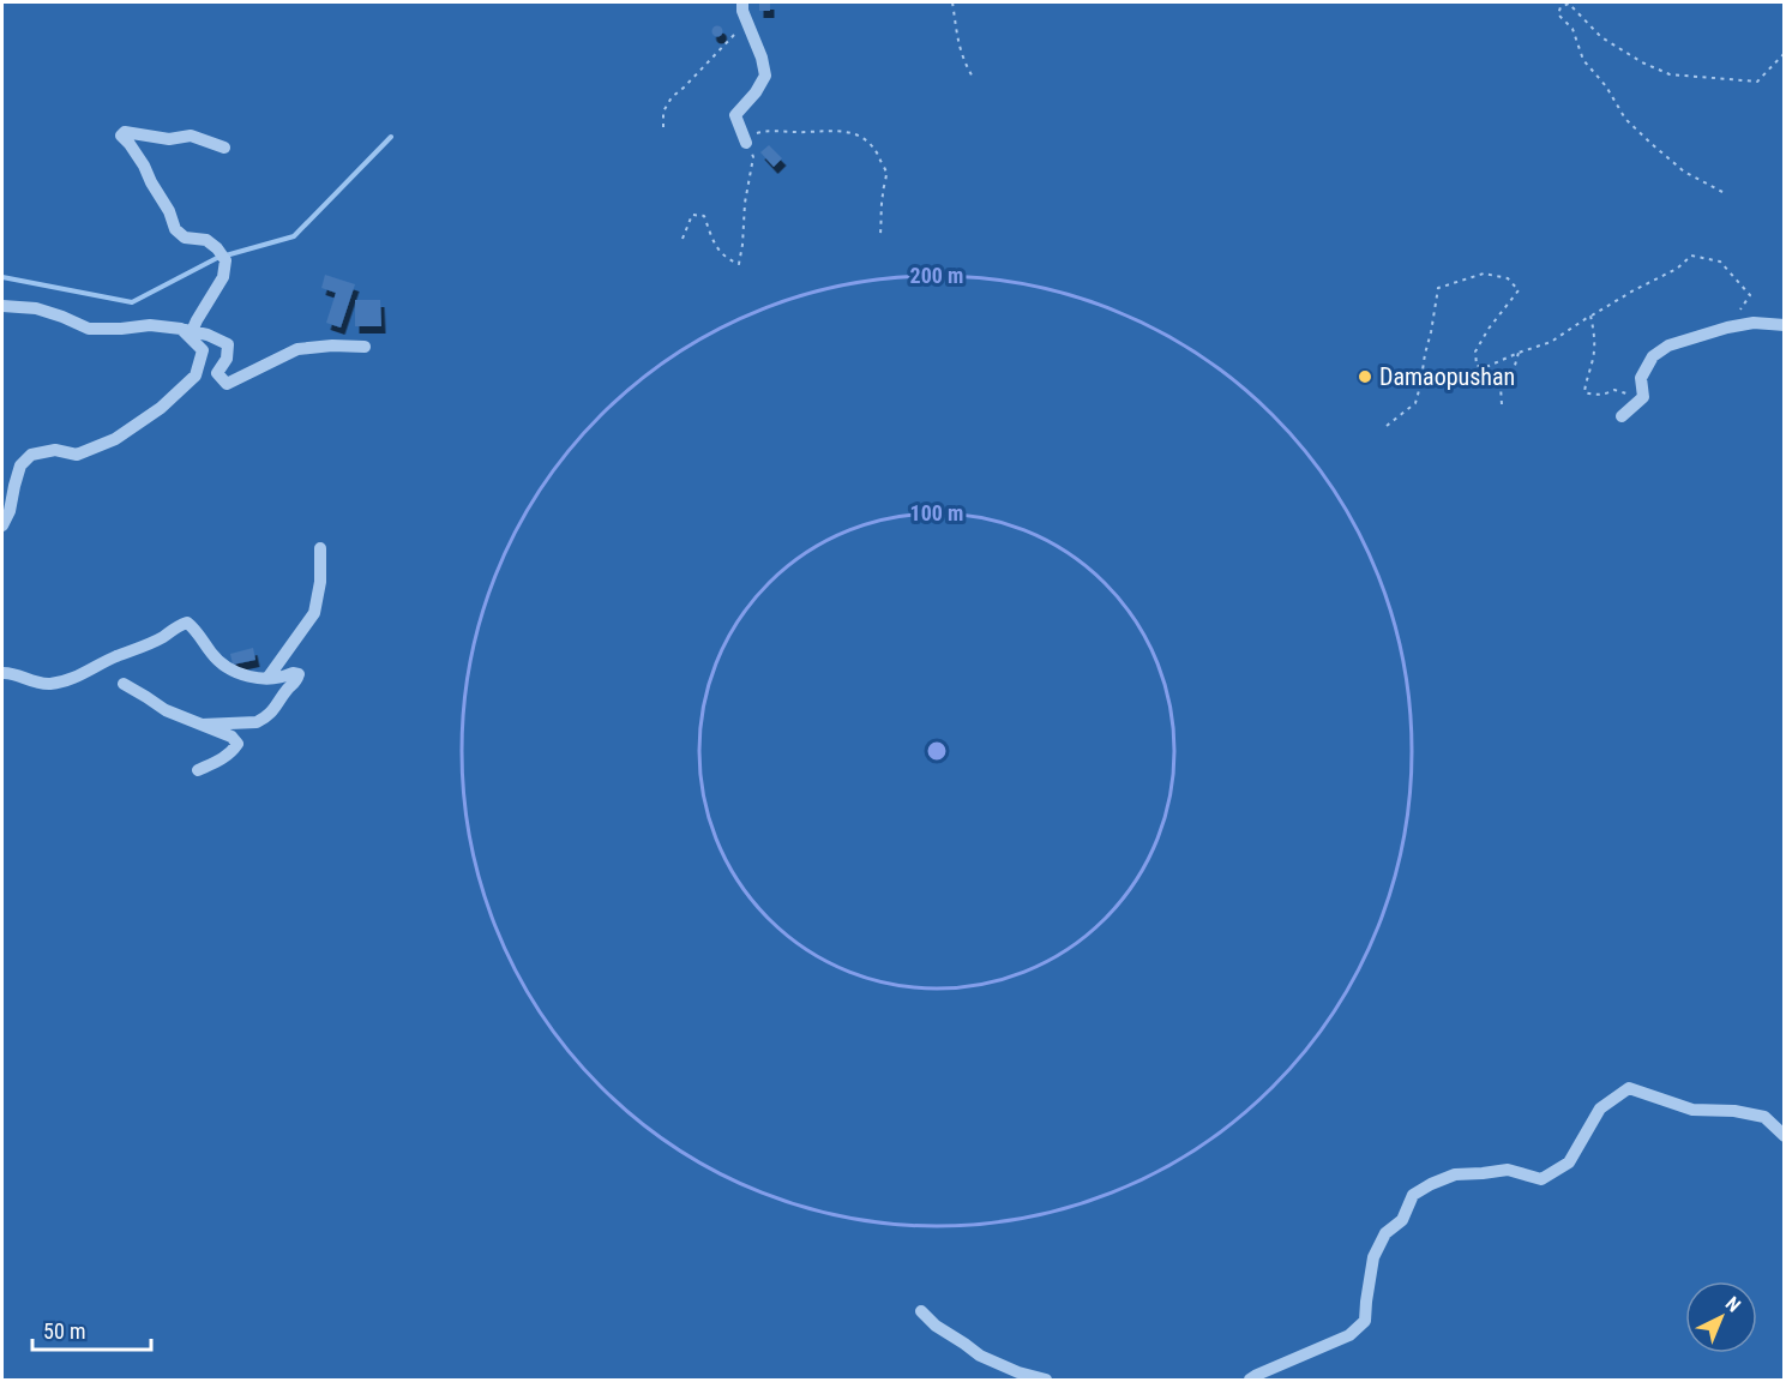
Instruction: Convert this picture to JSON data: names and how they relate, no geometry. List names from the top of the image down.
{
  "places": ["Damaopushan"],
  "scale_bar": "50 m",
  "north": "top right",
  "rings": ["200 m", "100 m"]
}
